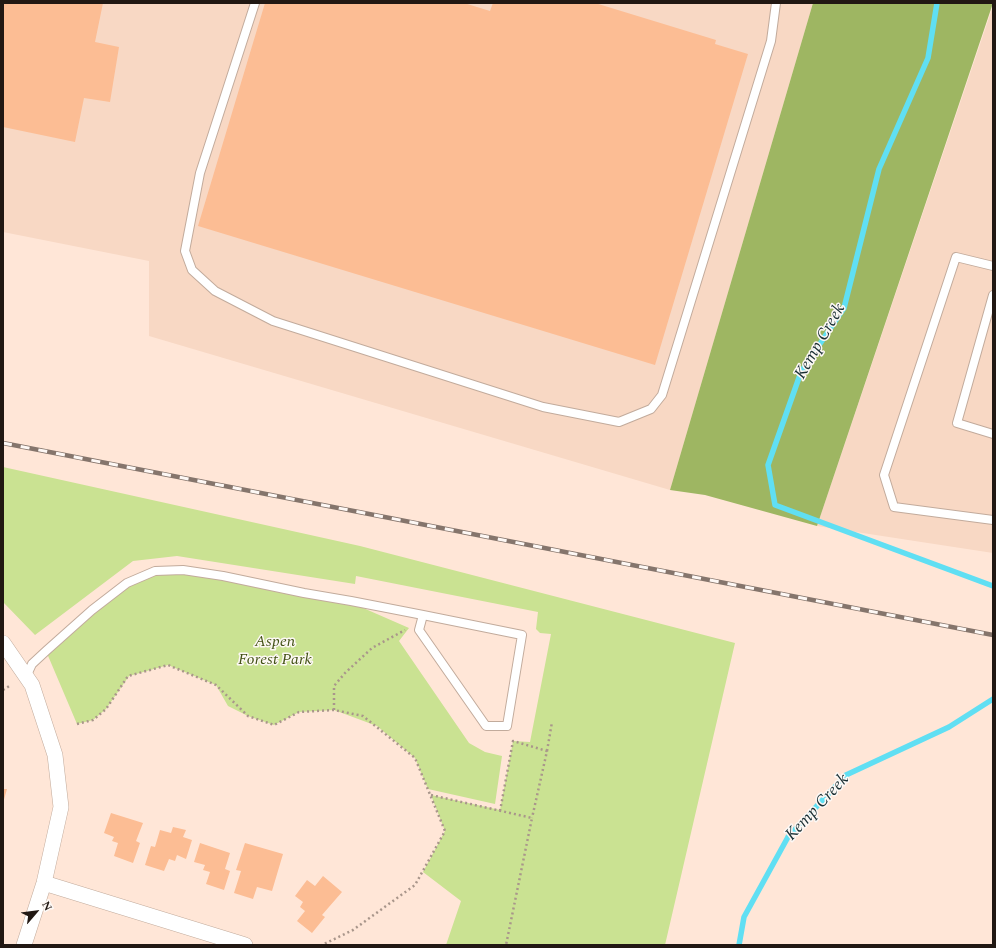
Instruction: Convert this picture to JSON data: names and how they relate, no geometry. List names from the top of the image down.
{
  "water": ["Kemp Creek"],
  "parks": ["Aspen Forest Park"],
  "north": "top right"
}
